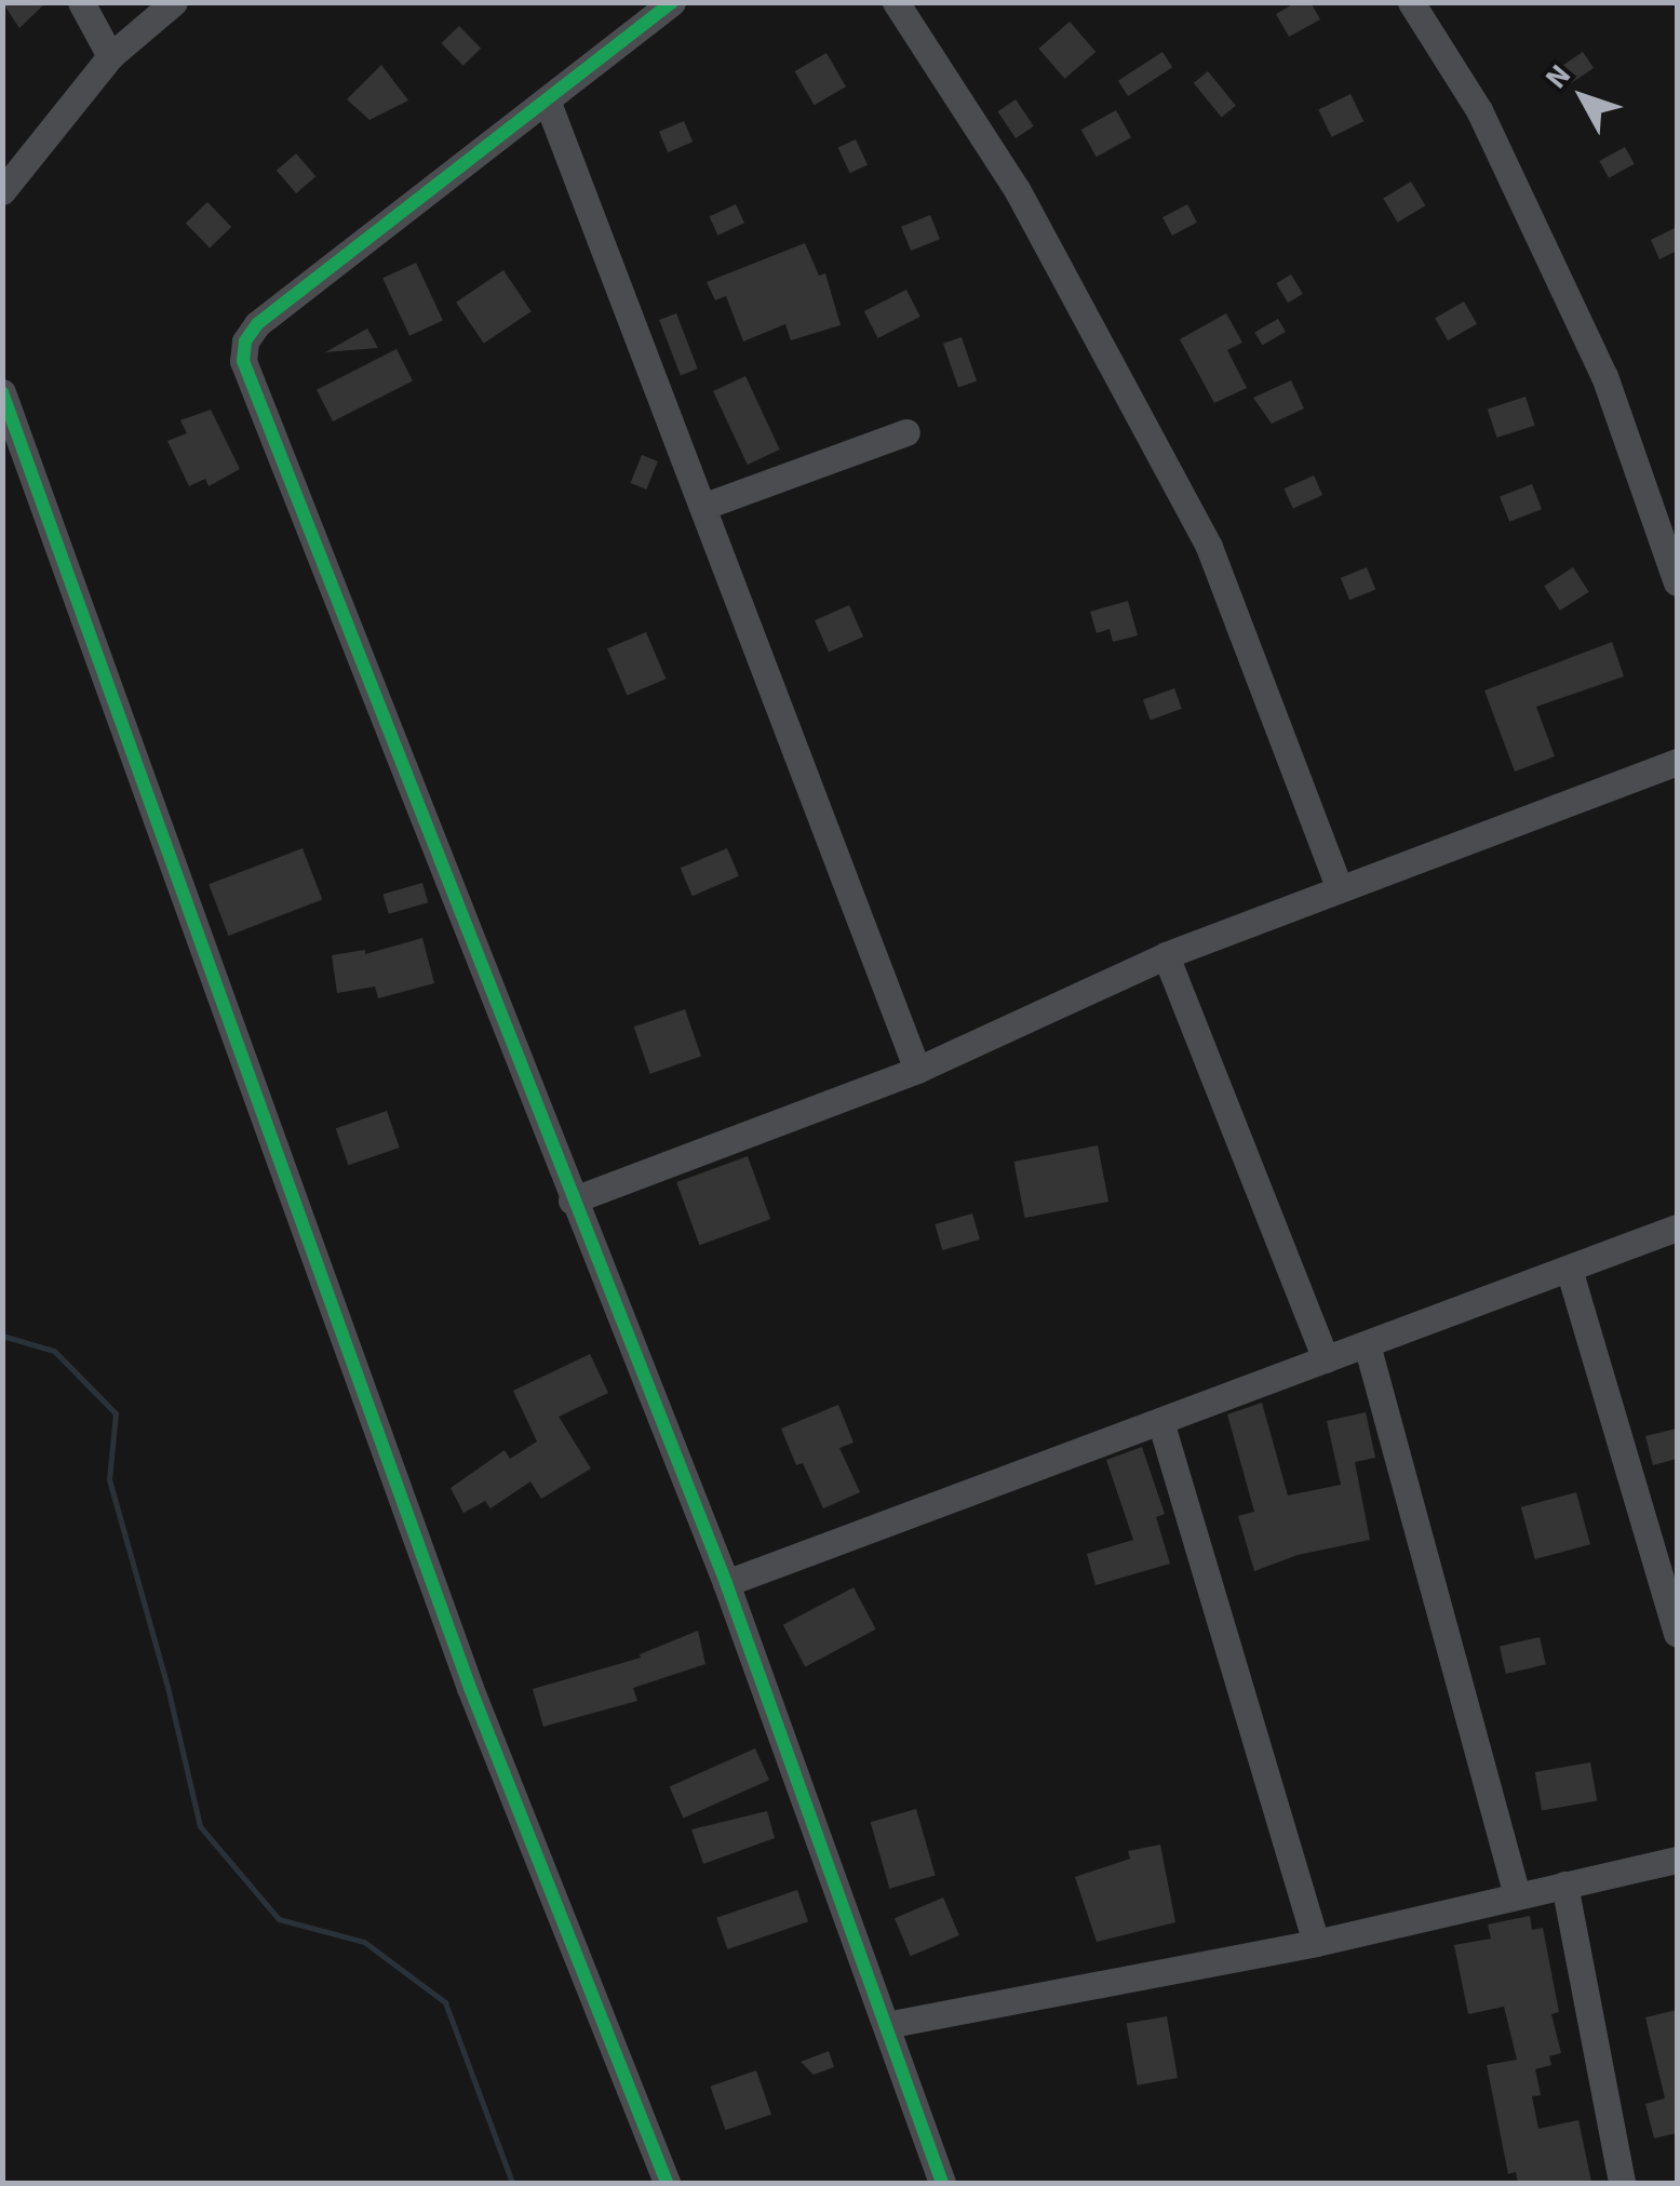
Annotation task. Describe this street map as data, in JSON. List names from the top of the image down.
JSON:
{
  "north": "top left"
}
